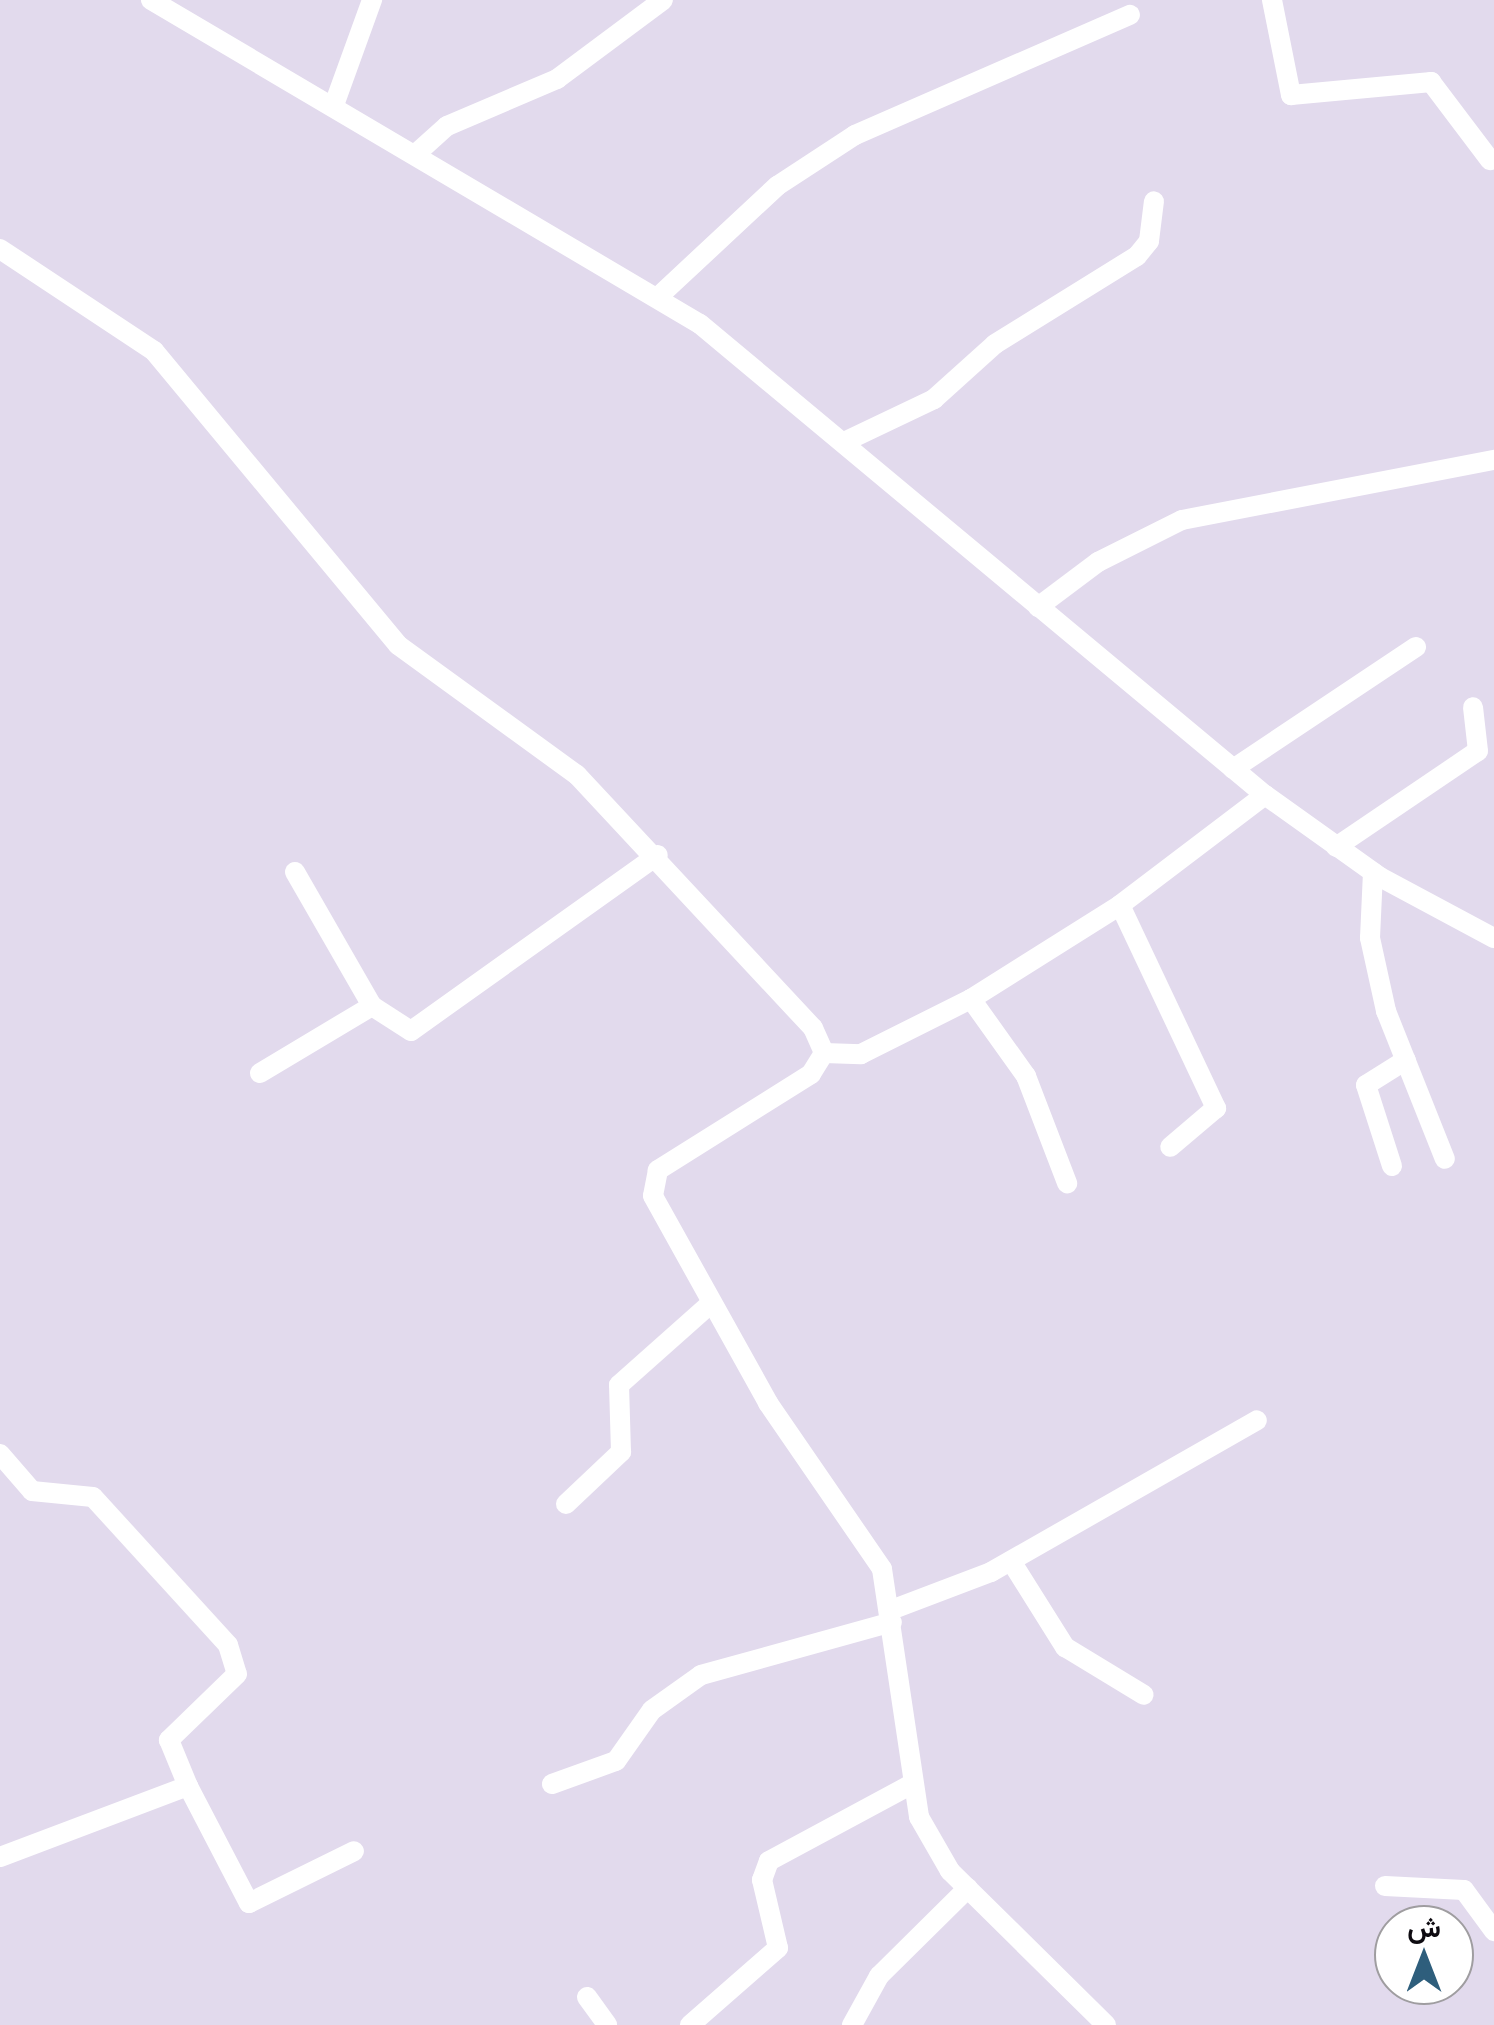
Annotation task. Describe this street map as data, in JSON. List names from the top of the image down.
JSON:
{
  "north": "top"
}
